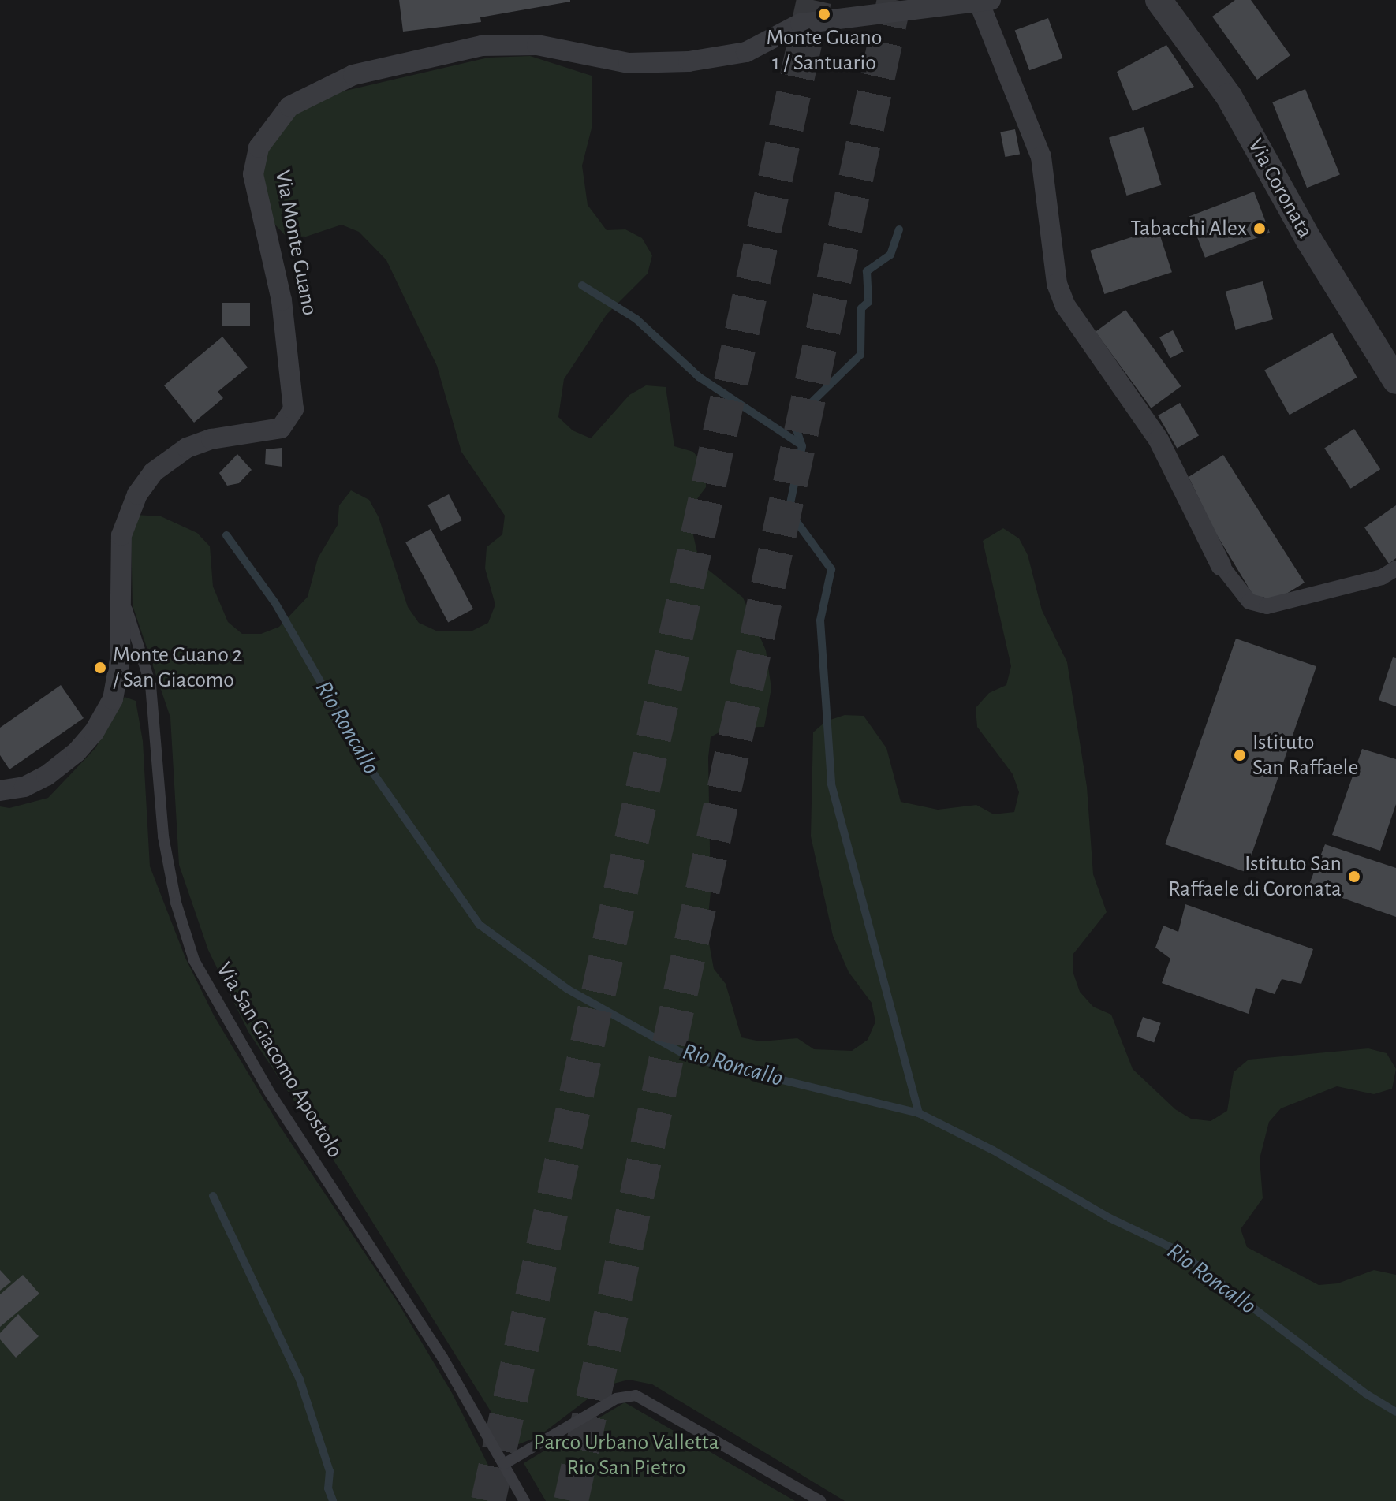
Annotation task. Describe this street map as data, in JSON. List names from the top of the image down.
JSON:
{
  "streets": {
    "street": ["Via Coronata", "Via Monte Guano"],
    "lane": ["Via San Giacomo Apostolo"]
  },
  "crossings": [
    ["Via Monte Guano", "Via San Giacomo Apostolo"]
  ],
  "water": ["Rio Roncallo"],
  "parks": ["Parco Urbano Valletta Rio San Pietro"],
  "places": [
    "Monte Guano 1 / Santuario",
    "Tabacchi Alex",
    "Monte Guano 2 / San Giacomo",
    "Istituto San Raffaele",
    "Istituto San Raffaele di Coronata"
  ]
}
